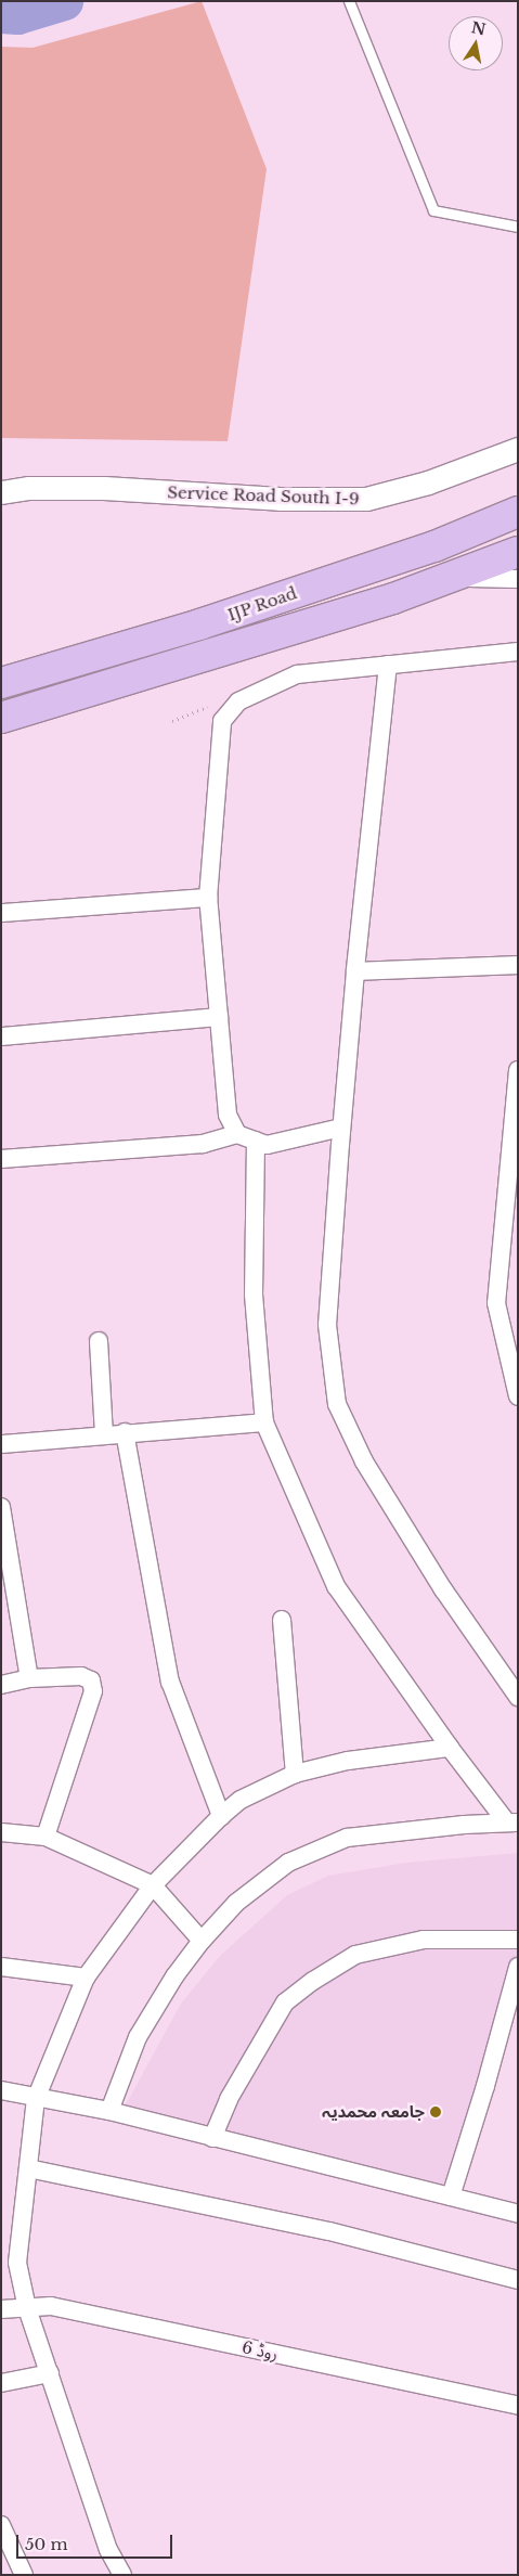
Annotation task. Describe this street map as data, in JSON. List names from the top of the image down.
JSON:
{
  "streets": {
    "highway": ["IJP Road"],
    "street": ["Service Road South I-9", "روڈ 6"]
  },
  "places": ["جامعہ محمدیہ"],
  "scale_bar": "50 m",
  "north": "top"
}
